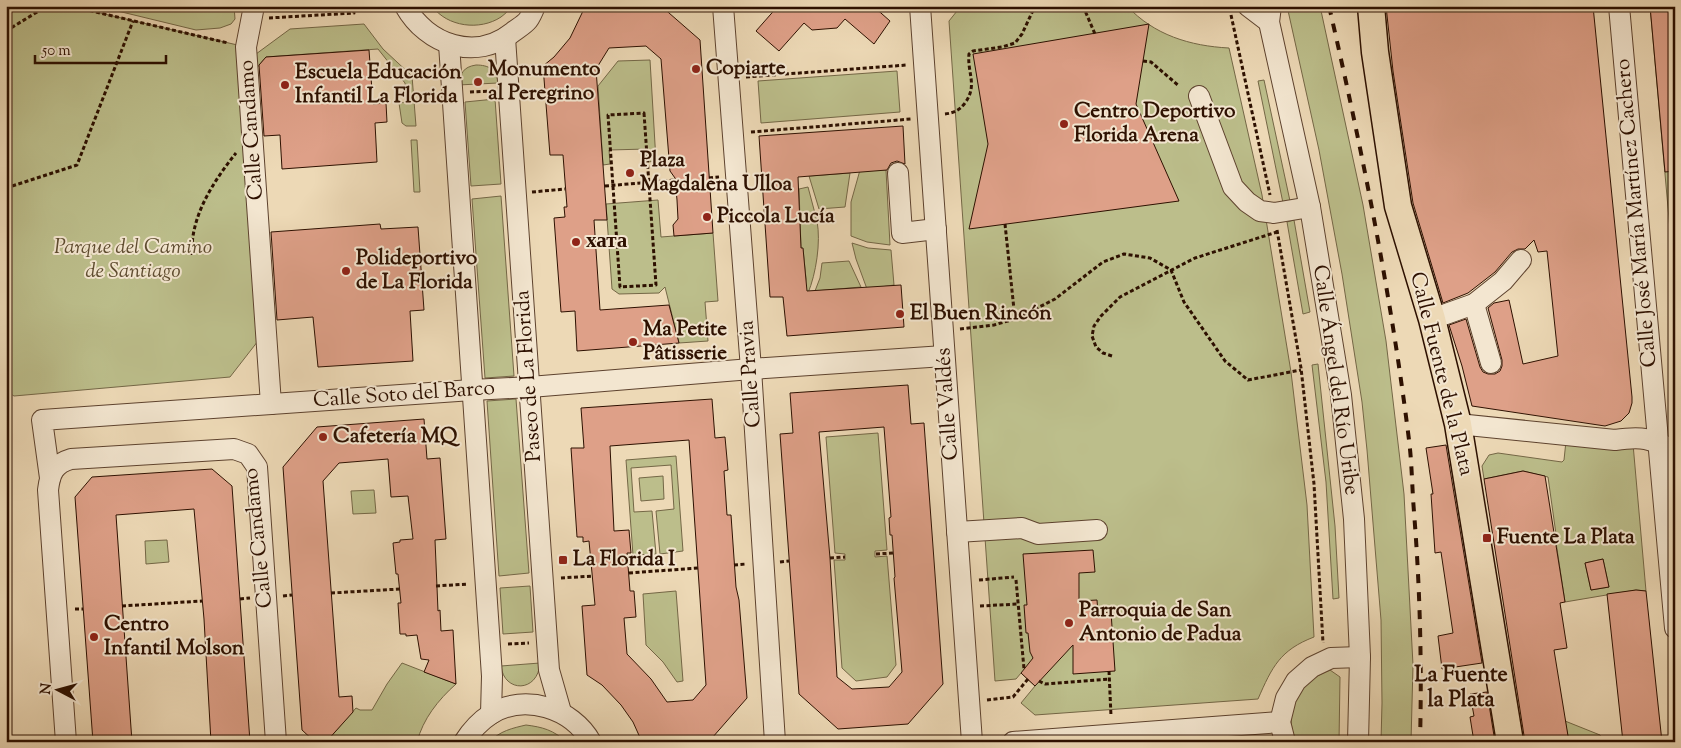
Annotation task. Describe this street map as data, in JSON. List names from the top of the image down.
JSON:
{
  "streets": {
    "main road": ["Calle Fuente de la Plata"],
    "street": [
      "Calle Candamo",
      "Calle José María Martínez Cachero",
      "Calle Pravia",
      "Paseo de La Florida",
      "Calle Ángel del Río Uribe",
      "Calle Soto del Barco",
      "Calle Valdés"
    ]
  },
  "crossings": [
    ["Calle Candamo", "Calle Soto del Barco"],
    ["Calle Pravia", "Calle Soto del Barco"],
    ["Paseo de La Florida", "Calle Soto del Barco"],
    ["Calle Soto del Barco", "Calle Valdés"]
  ],
  "districts": ["La Fuente la Plata"],
  "parks": ["Parque del Camino de Santiago"],
  "places": {
    "other": [
      "Copiarte",
      "Monumento al Peregrino",
      "Escuela Educación Infantil La Florida",
      "Centro Deportivo Florida Arena",
      "Plaza Magdalena Ulloa",
      "Piccola Lucía",
      "хата",
      "Polideportivo de La Florida",
      "El Buen Rincón",
      "Ma Petite Pâtisserie",
      "Cafetería MQ",
      "Parroquia de San Antonio de Padua",
      "Centro Infantil Molson"
    ],
    "transit": ["Fuente La Plata", "La Florida I"]
  },
  "scale_bar": "50 m",
  "north": "left"
}
